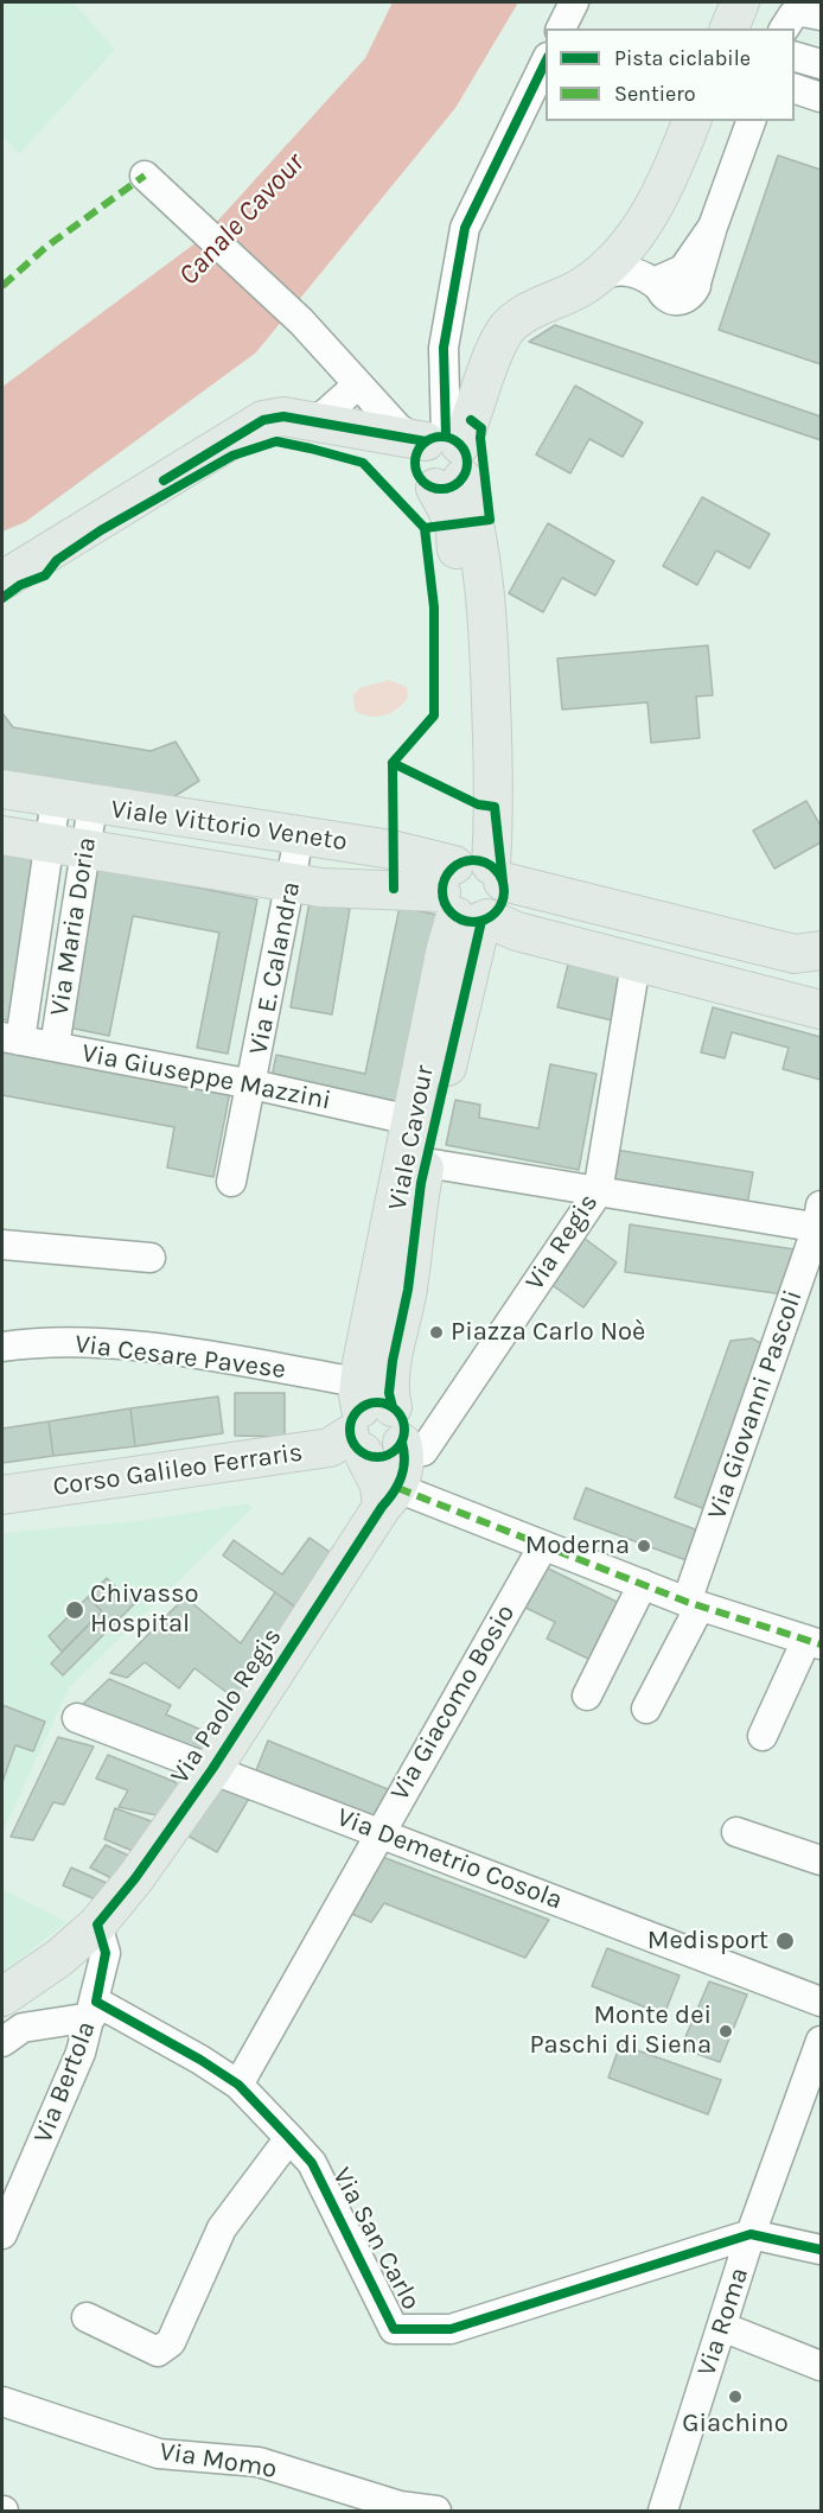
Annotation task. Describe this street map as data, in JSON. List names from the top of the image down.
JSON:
{
  "streets": {
    "main road": [
      "Viale Vittorio Veneto",
      "Viale Cavour",
      "Corso Galileo Ferraris",
      "Via Paolo Regis"
    ],
    "street": [
      "Via Maria Doria",
      "Via E. Calandra",
      "Via Giuseppe Mazzini",
      "Via Regis",
      "Via Cesare Pavese",
      "Via Giovanni Pascoli",
      "Via Giacomo Bosio",
      "Via Demetrio Cosola",
      "Via Bertola",
      "Via San Carlo",
      "Via Roma",
      "Via Momo"
    ]
  },
  "crossings": [
    ["Viale Vittorio Veneto", "Via Maria Doria"],
    ["Viale Vittorio Veneto", "Via E. Calandra"],
    ["Viale Vittorio Veneto", "Viale Cavour"],
    ["Viale Vittorio Veneto", "Via Regis"],
    ["Via Maria Doria", "Via Giuseppe Mazzini"],
    ["Via E. Calandra", "Via Giuseppe Mazzini"],
    ["Via Giuseppe Mazzini", "Viale Cavour"],
    ["Viale Cavour", "Via Cesare Pavese"],
    ["Viale Cavour", "Corso Galileo Ferraris"],
    ["Via Cesare Pavese", "Corso Galileo Ferraris"],
    ["Via Giacomo Bosio", "Via Demetrio Cosola"],
    ["Via Giacomo Bosio", "Via San Carlo"],
    ["Via Paolo Regis", "Via Demetrio Cosola"],
    ["Via Paolo Regis", "Via Bertola"],
    ["Via Bertola", "Via San Carlo"],
    ["Via San Carlo", "Via Roma"]
  ],
  "water": ["Canale Cavour"],
  "places": [
    "Piazza Carlo Noè",
    "Moderna",
    "Chivasso Hospital",
    "Medisport",
    "Monte dei Paschi di Siena",
    "Giachino"
  ],
  "legend": ["Pista ciclabile", "Sentiero"]
}
